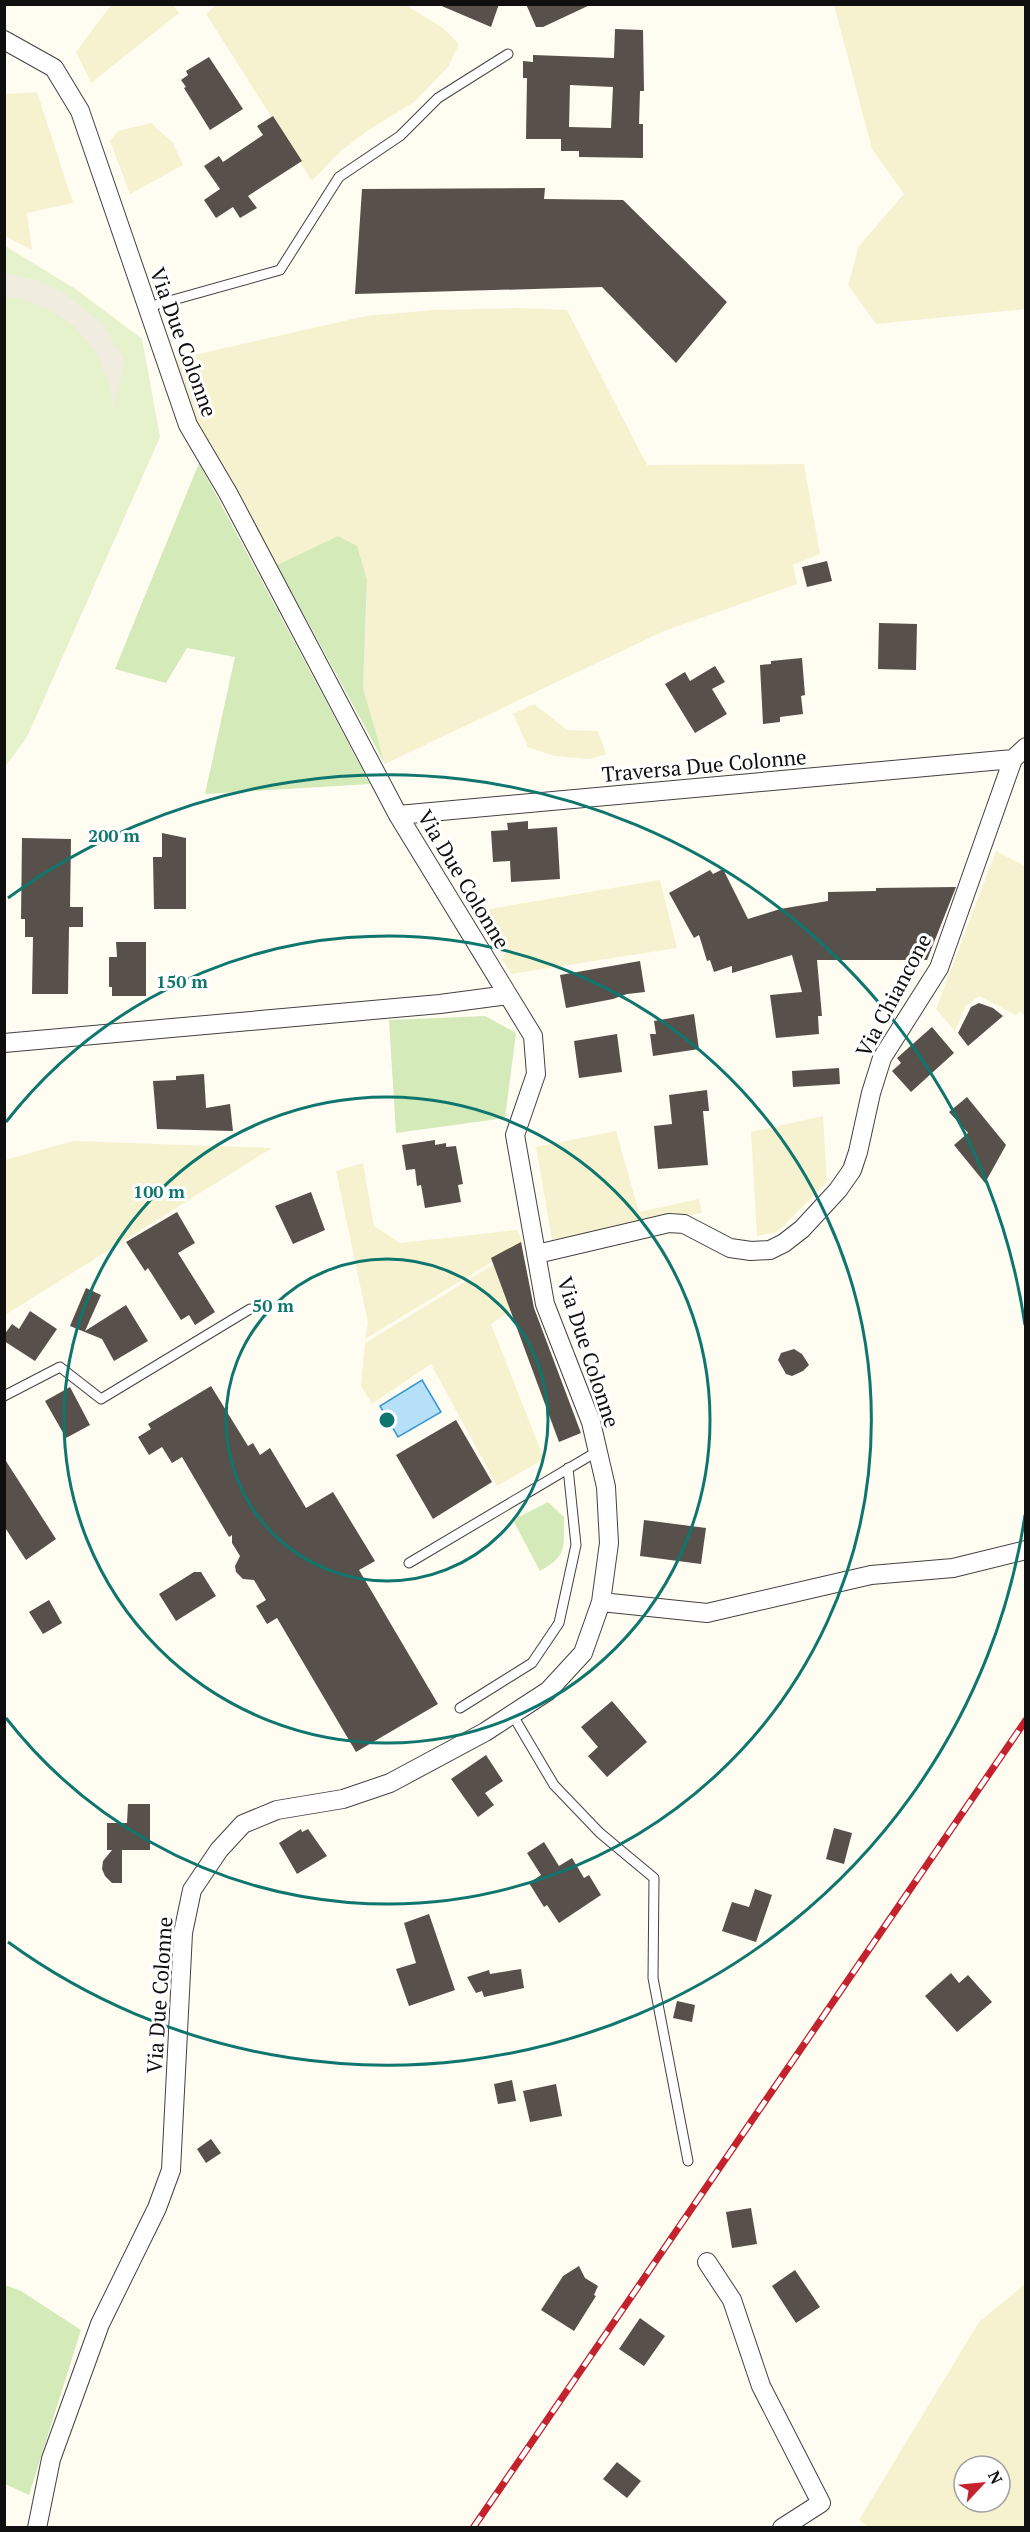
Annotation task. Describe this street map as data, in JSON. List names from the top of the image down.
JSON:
{
  "streets": {
    "street": ["Via Due Colonne", "Traversa Due Colonne", "Via Chiancone"]
  },
  "crossings": [
    ["Via Due Colonne", "Traversa Due Colonne"],
    ["Via Due Colonne", "Via Chiancone"],
    ["Traversa Due Colonne", "Via Chiancone"]
  ],
  "north": "top right",
  "rings": [
    "200 m",
    "150 m",
    "100 m",
    "50 m"
  ]
}
